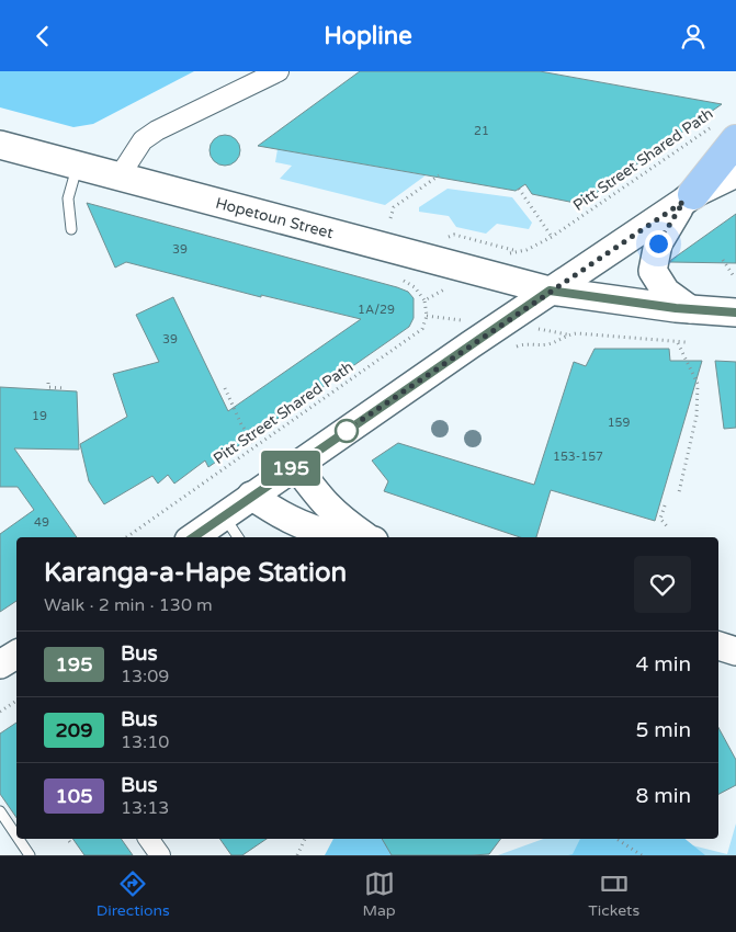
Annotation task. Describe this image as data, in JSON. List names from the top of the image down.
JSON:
{
  "streets": {
    "main road": ["Hopetoun Street"],
    "path": ["Pitt Street Shared Path"]
  },
  "lines": ["bus line 195"],
  "house_numbers": [
    "21",
    "39",
    "1A/29",
    "39",
    "19",
    "159",
    "153-157",
    "49"
  ],
  "page": {
    "header": "Hopline",
    "on_map": "195",
    "heading": ["Karanga-a-Hape Station", "Walk · 2 min · 130 m"],
    "list": [
      {
        "mark": "195",
        "name": "Bus",
        "note": "13:09",
        "value": "4 min"
      },
      {
        "mark": "209",
        "name": "Bus",
        "note": "13:10",
        "value": "5 min"
      },
      {
        "mark": "105",
        "name": "Bus",
        "note": "13:13",
        "value": "8 min"
      }
    ],
    "tabs": ["Directions", "Map", "Tickets"]
  }
}
